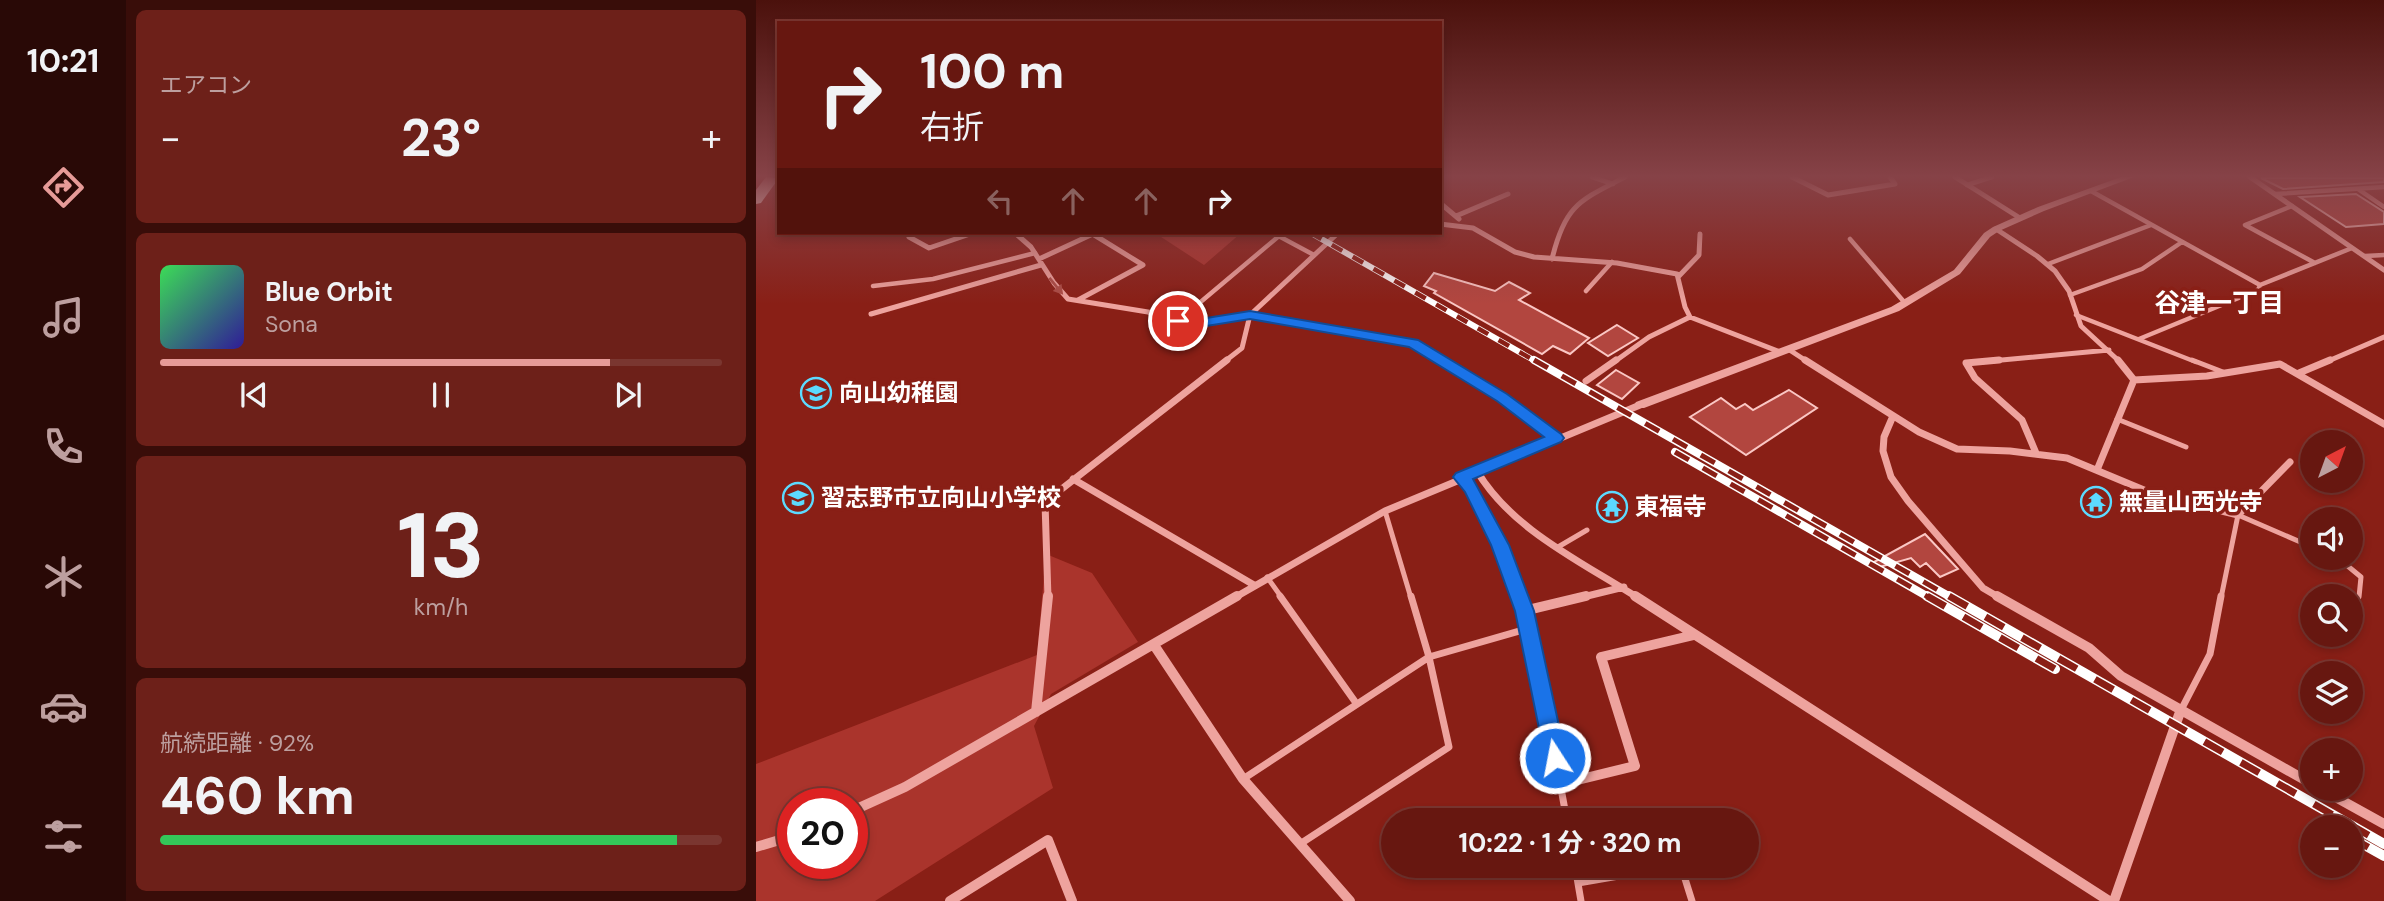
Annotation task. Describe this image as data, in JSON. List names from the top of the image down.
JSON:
{
  "districts": ["谷津一丁目"],
  "places": {
    "school or university": ["向山幼稚園", "習志野市立向山小学校"],
    "temple": ["無量山西光寺", "東福寺"]
  },
  "north": "top right",
  "page": {
    "tabs": "10:21",
    "tile": [
      "エアコン",
      ["13", "km/h"],
      ["航続距離 · 92%", "460 km"]
    ],
    "turn": ["100 m", "右折"],
    "heat": ["−", "23°", "+"],
    "song": ["Blue Orbit", "Sona"],
    "map_buttons": ["+", "−"],
    "limit": "20",
    "trip": "10:22 · 1 分 · 320 m"
  }
}
